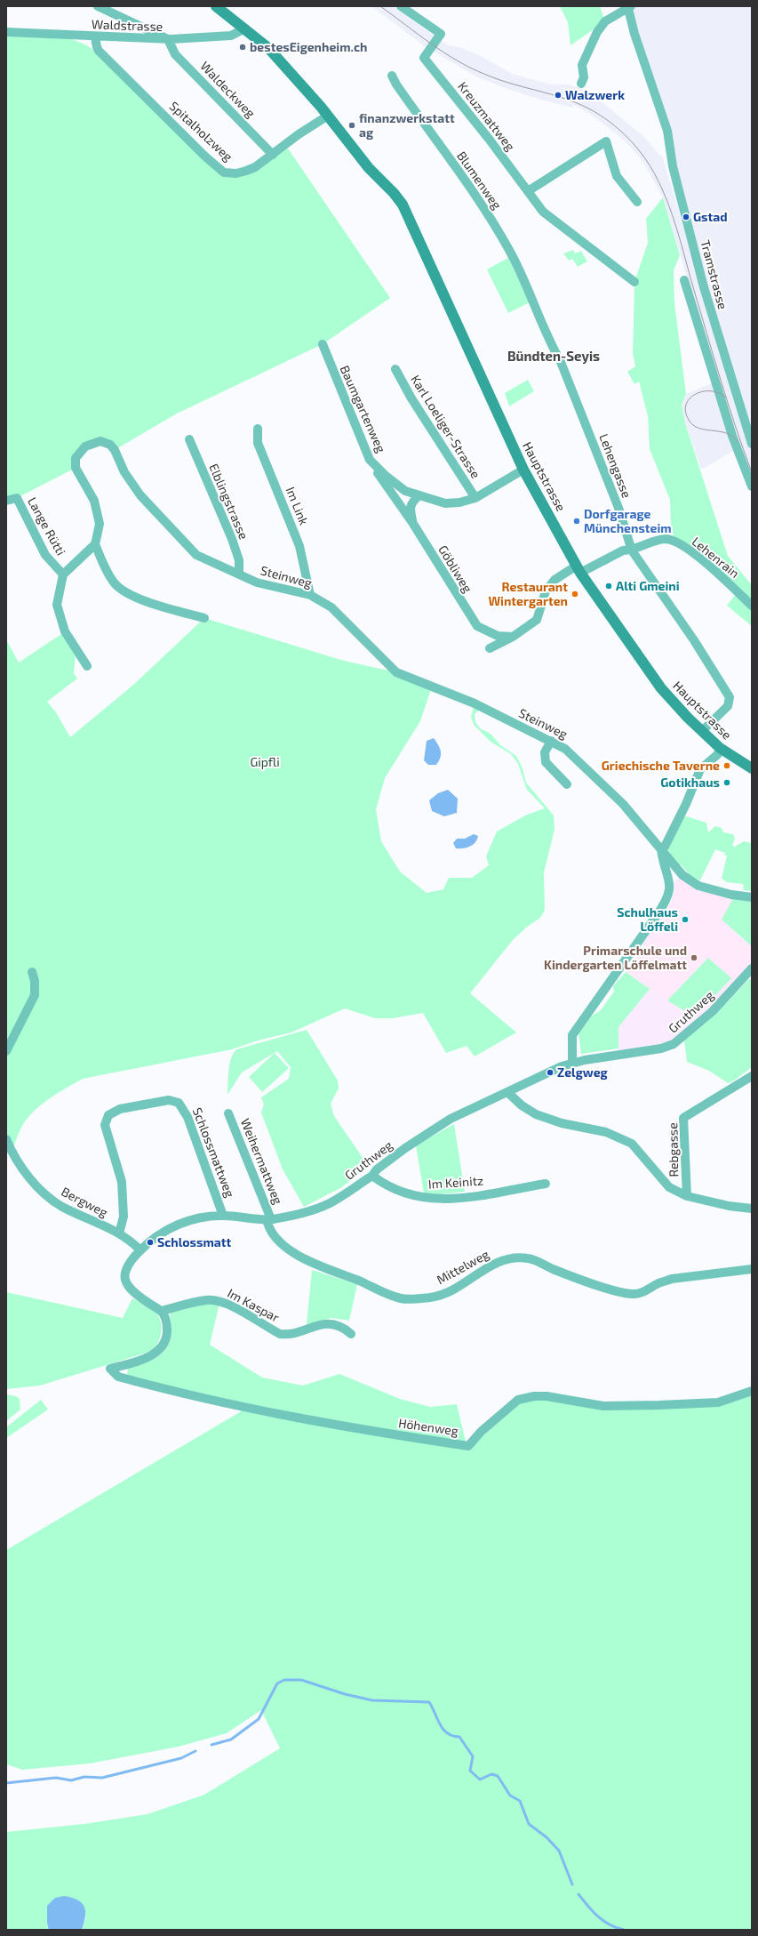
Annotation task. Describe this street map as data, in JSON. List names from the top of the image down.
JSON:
{
  "streets": {
    "main road": ["Hauptstrasse"],
    "street": [
      "Waldstrasse",
      "Waldeckweg",
      "Kreuzmattweg",
      "Spitalholzweg",
      "Blumenweg",
      "Tramstrasse",
      "Baumgartenweg",
      "Karl Loeliger-Strasse",
      "Lehengasse",
      "Elblingstrasse",
      "Im Link",
      "Lange Rütti",
      "Lehenrain",
      "Göbliweg",
      "Steinweg",
      "Gruthweg",
      "Rebgasse",
      "Schlossmattweg",
      "Weihermattweg",
      "Im Keinitz",
      "Bergweg",
      "Mittelweg",
      "Im Kaspar",
      "Höhenweg"
    ]
  },
  "crossings": [
    ["Waldstrasse", "Waldeckweg"],
    ["Waldstrasse", "Spitalholzweg"],
    ["Waldstrasse", "Hauptstrasse"],
    ["Waldeckweg", "Spitalholzweg"],
    ["Spitalholzweg", "Hauptstrasse"],
    ["Blumenweg", "Lehengasse"],
    ["Baumgartenweg", "Karl Loeliger-Strasse"],
    ["Baumgartenweg", "Hauptstrasse"],
    ["Baumgartenweg", "Göbliweg"],
    ["Lehengasse", "Hauptstrasse"],
    ["Lehengasse", "Lehenrain"],
    ["Hauptstrasse", "Lehenrain"],
    ["Elblingstrasse", "Steinweg"],
    ["Im Link", "Steinweg"],
    ["Lehenrain", "Göbliweg"],
    ["Gruthweg", "Schlossmattweg"],
    ["Gruthweg", "Weihermattweg"],
    ["Gruthweg", "Im Keinitz"],
    ["Gruthweg", "Bergweg"],
    ["Gruthweg", "Mittelweg"],
    ["Gruthweg", "Im Kaspar"],
    ["Gruthweg", "Höhenweg"],
    ["Schlossmattweg", "Bergweg"],
    ["Weihermattweg", "Mittelweg"],
    ["Im Kaspar", "Höhenweg"]
  ],
  "districts": ["Bündten-Seyis"],
  "parks": ["Gipfli"],
  "places": [
    "bestesEigenheim.ch",
    "Walzwerk",
    "finanzwerkstatt ag",
    "Gstad",
    "Dorfgarage Münchensteim",
    "Alti Gmeini",
    "Restaurant Wintergarten",
    "Griechische Taverne",
    "Gotikhaus",
    "Schulhaus Löffeli",
    "Primarschule und Kindergarten Löffelmatt",
    "Zelgweg",
    "Schlossmatt"
  ]
}
